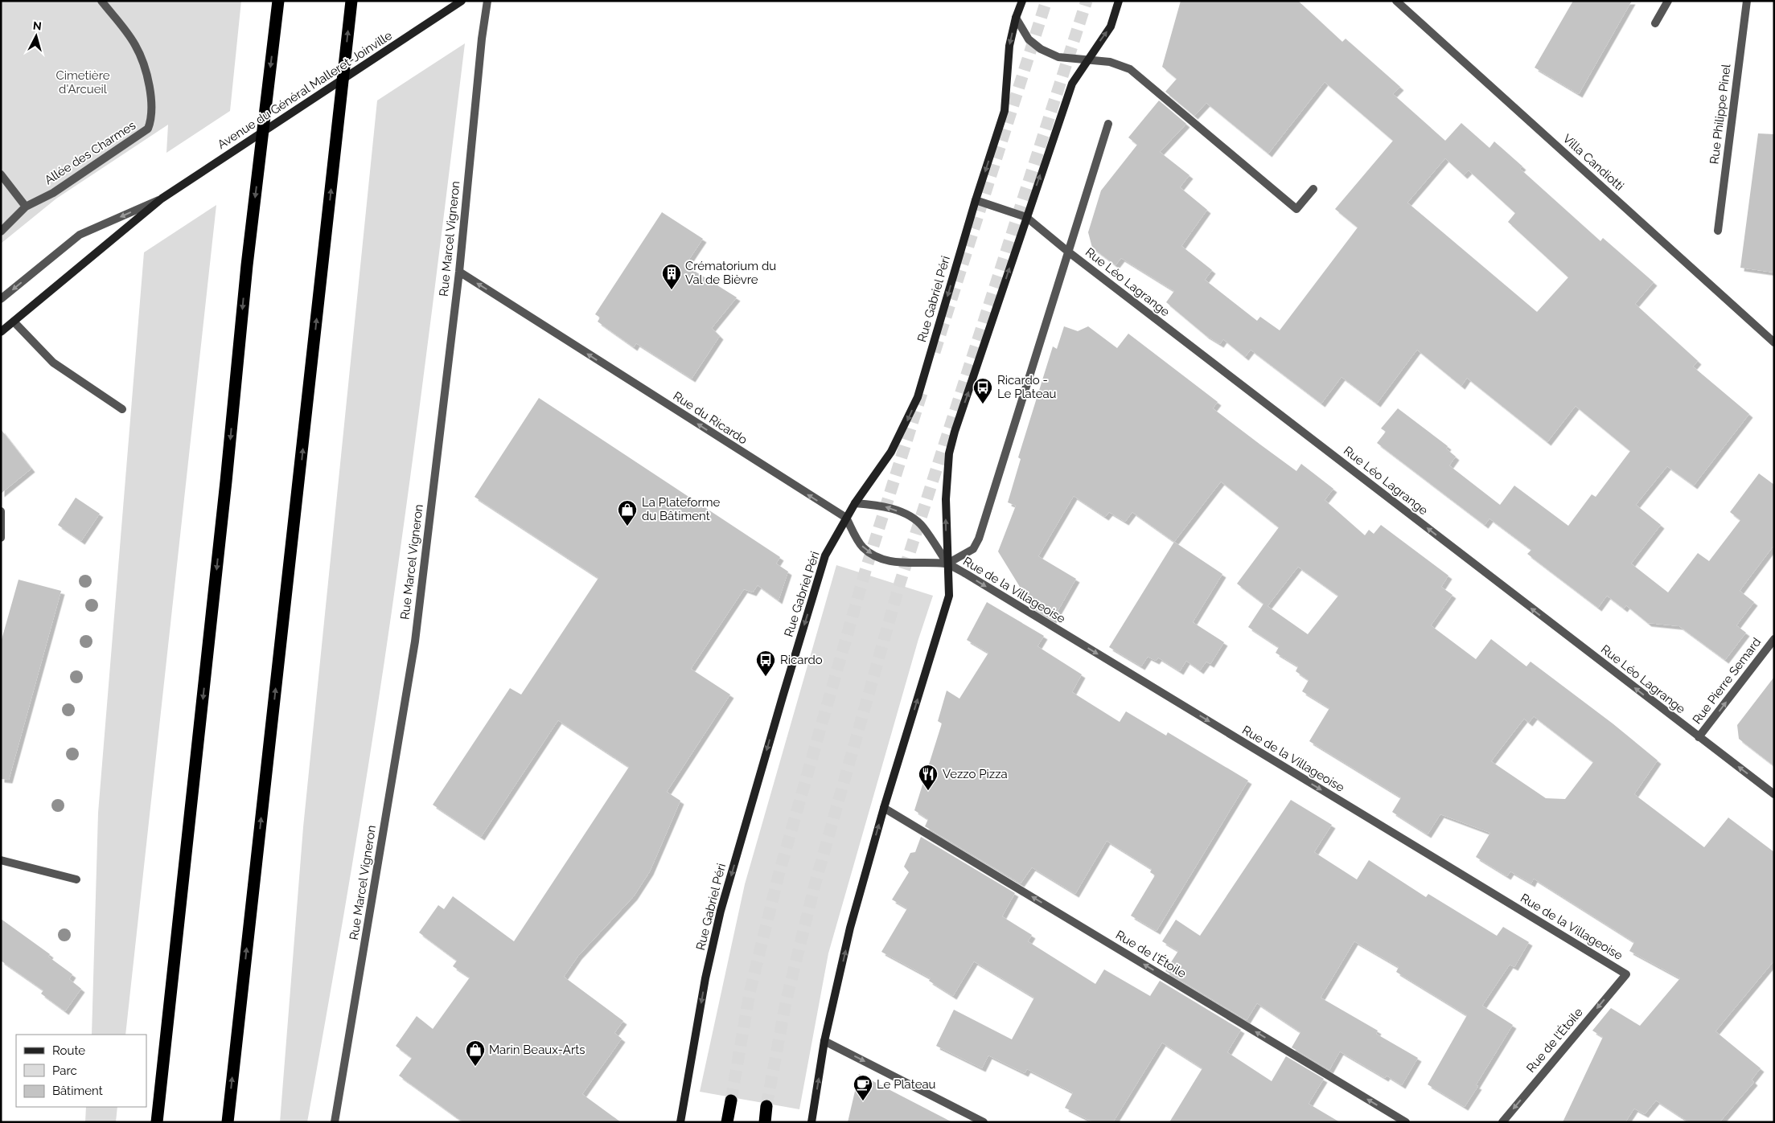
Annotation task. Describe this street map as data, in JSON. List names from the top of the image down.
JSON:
{
  "streets": {
    "main road": ["Avenue du Général Malleret-Joinville", "Rue Gabriel Péri"],
    "street": [
      "Rue Philippe Pinel",
      "Allée des Charmes",
      "Villa Candiotti",
      "Rue Marcel Vigneron",
      "Rue Léo Lagrange",
      "Rue du Ricardo",
      "Rue de la Villageoise",
      "Rue Pierre Semard",
      "Rue de l'Étoile"
    ]
  },
  "crossings": [
    ["Rue Marcel Vigneron", "Rue du Ricardo"],
    ["Rue Léo Lagrange", "Rue Gabriel Péri"],
    ["Rue Léo Lagrange", "Rue Pierre Semard"],
    ["Rue Gabriel Péri", "Rue du Ricardo"],
    ["Rue du Ricardo", "Rue de la Villageoise"],
    ["Rue de la Villageoise", "Rue de l'Étoile"]
  ],
  "one_way": [
    "Rue Léo Lagrange",
    "Rue de la Villageoise",
    "Rue Pierre Semard",
    "Rue de l'Étoile"
  ],
  "parks": ["Cimetière d'Arcueil"],
  "places": {
    "building": ["Crématorium du Val de Bièvre"],
    "bus stop": ["Ricardo - Le Plateau", "Ricardo"],
    "shop": ["La Plateforme du Bâtiment", "Marin Beaux-Arts"],
    "restaurant": ["Vezzo Pizza"],
    "cafe": ["Le Plateau"]
  },
  "legend": ["Route", "Parc", "Bâtiment"],
  "north": "top"
}
